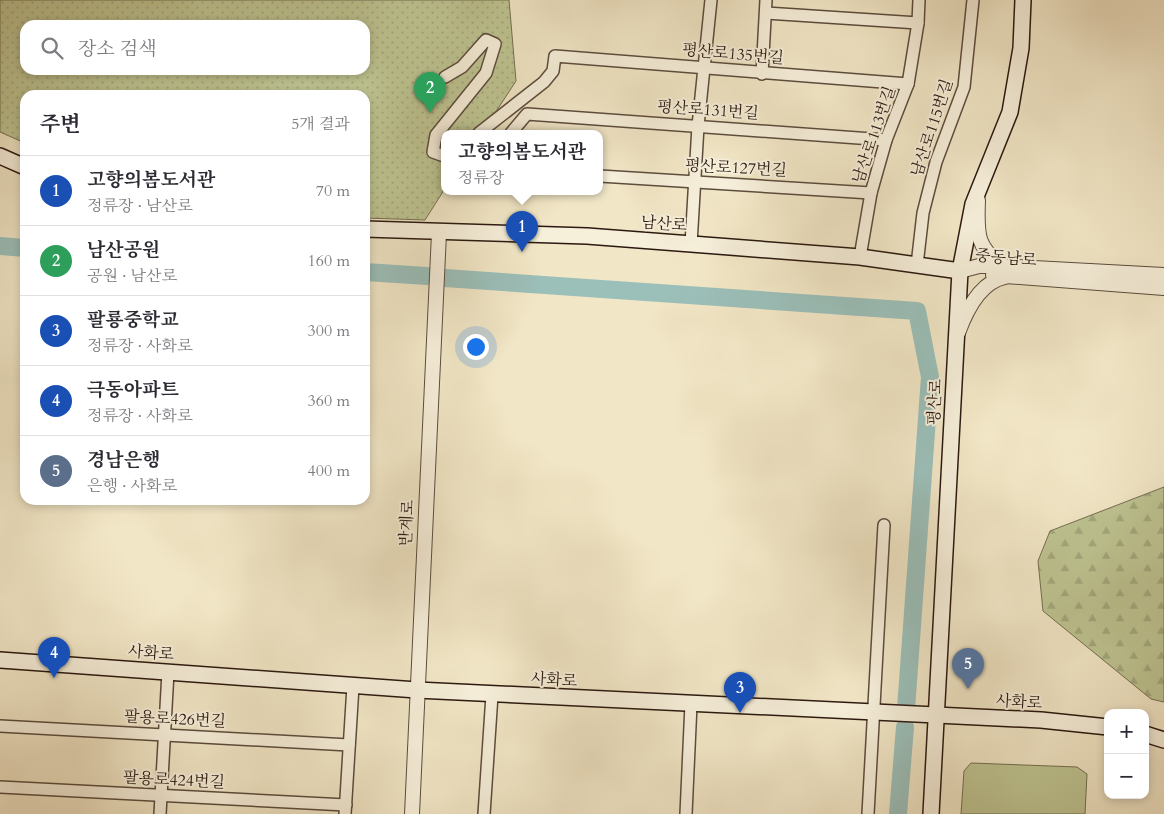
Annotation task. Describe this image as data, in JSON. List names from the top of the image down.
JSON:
{
  "streets": {
    "main road": ["남산로", "평산로", "사화로"],
    "street": [
      "평산로135번길",
      "평산로131번길",
      "남산로115번길",
      "남산로113번길",
      "평산로127번길",
      "중동남로",
      "반계로",
      "팔용로426번길",
      "팔용로424번길"
    ]
  },
  "crossings": [
    ["평산로135번길", "남산로113번길"],
    ["평산로131번길", "남산로113번길"],
    ["남산로115번길", "남산로"],
    ["남산로113번길", "평산로127번길"],
    ["남산로113번길", "남산로"],
    ["남산로", "중동남로"],
    ["남산로", "평산로"],
    ["남산로", "반계로"],
    ["중동남로", "평산로"],
    ["평산로", "사화로"],
    ["반계로", "사화로"]
  ],
  "page": {
    "search": "장소 검색",
    "pins": [
      "2",
      "1",
      "4",
      "5",
      "3"
    ],
    "heading": ["주변", "5개 결과"],
    "popup": ["고향의봄도서관", "정류장"],
    "list": [
      {
        "mark": "1",
        "name": "고향의봄도서관",
        "note": "정류장 · 남산로",
        "value": "70 m"
      },
      {
        "mark": "2",
        "name": "남산공원",
        "note": "공원 · 남산로",
        "value": "160 m"
      },
      {
        "mark": "3",
        "name": "팔룡중학교",
        "note": "정류장 · 사화로",
        "value": "300 m"
      },
      {
        "mark": "4",
        "name": "극동아파트",
        "note": "정류장 · 사화로",
        "value": "360 m"
      },
      {
        "mark": "5",
        "name": "경남은행",
        "note": "은행 · 사화로",
        "value": "400 m"
      }
    ],
    "map_buttons": ["+", "−"]
  }
}
